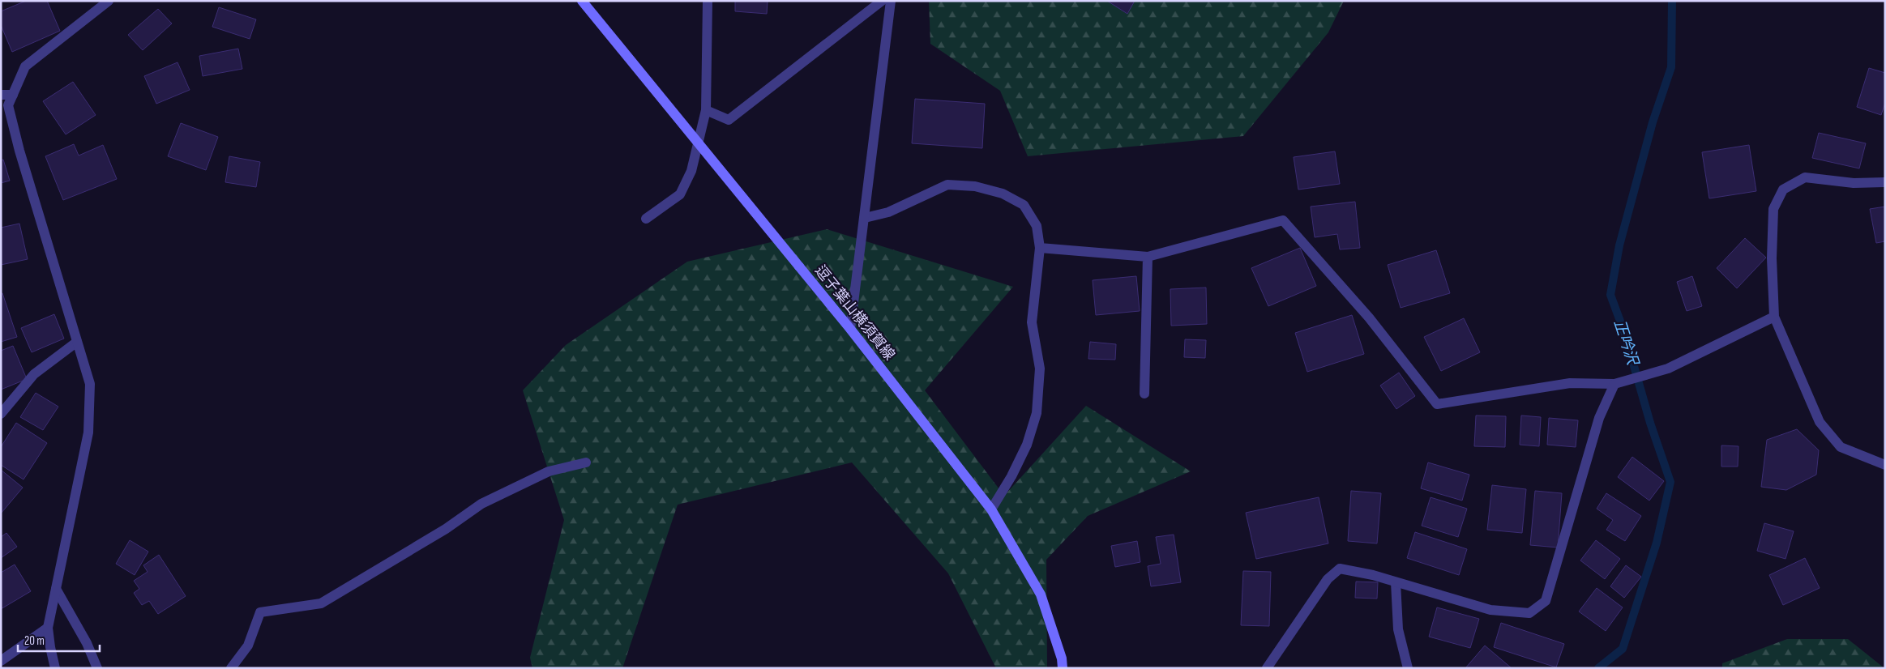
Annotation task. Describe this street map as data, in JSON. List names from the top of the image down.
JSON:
{
  "streets": {
    "main road": ["逗子葉山横須賀線"]
  },
  "water": ["正吟沢"],
  "scale_bar": "20 m"
}
